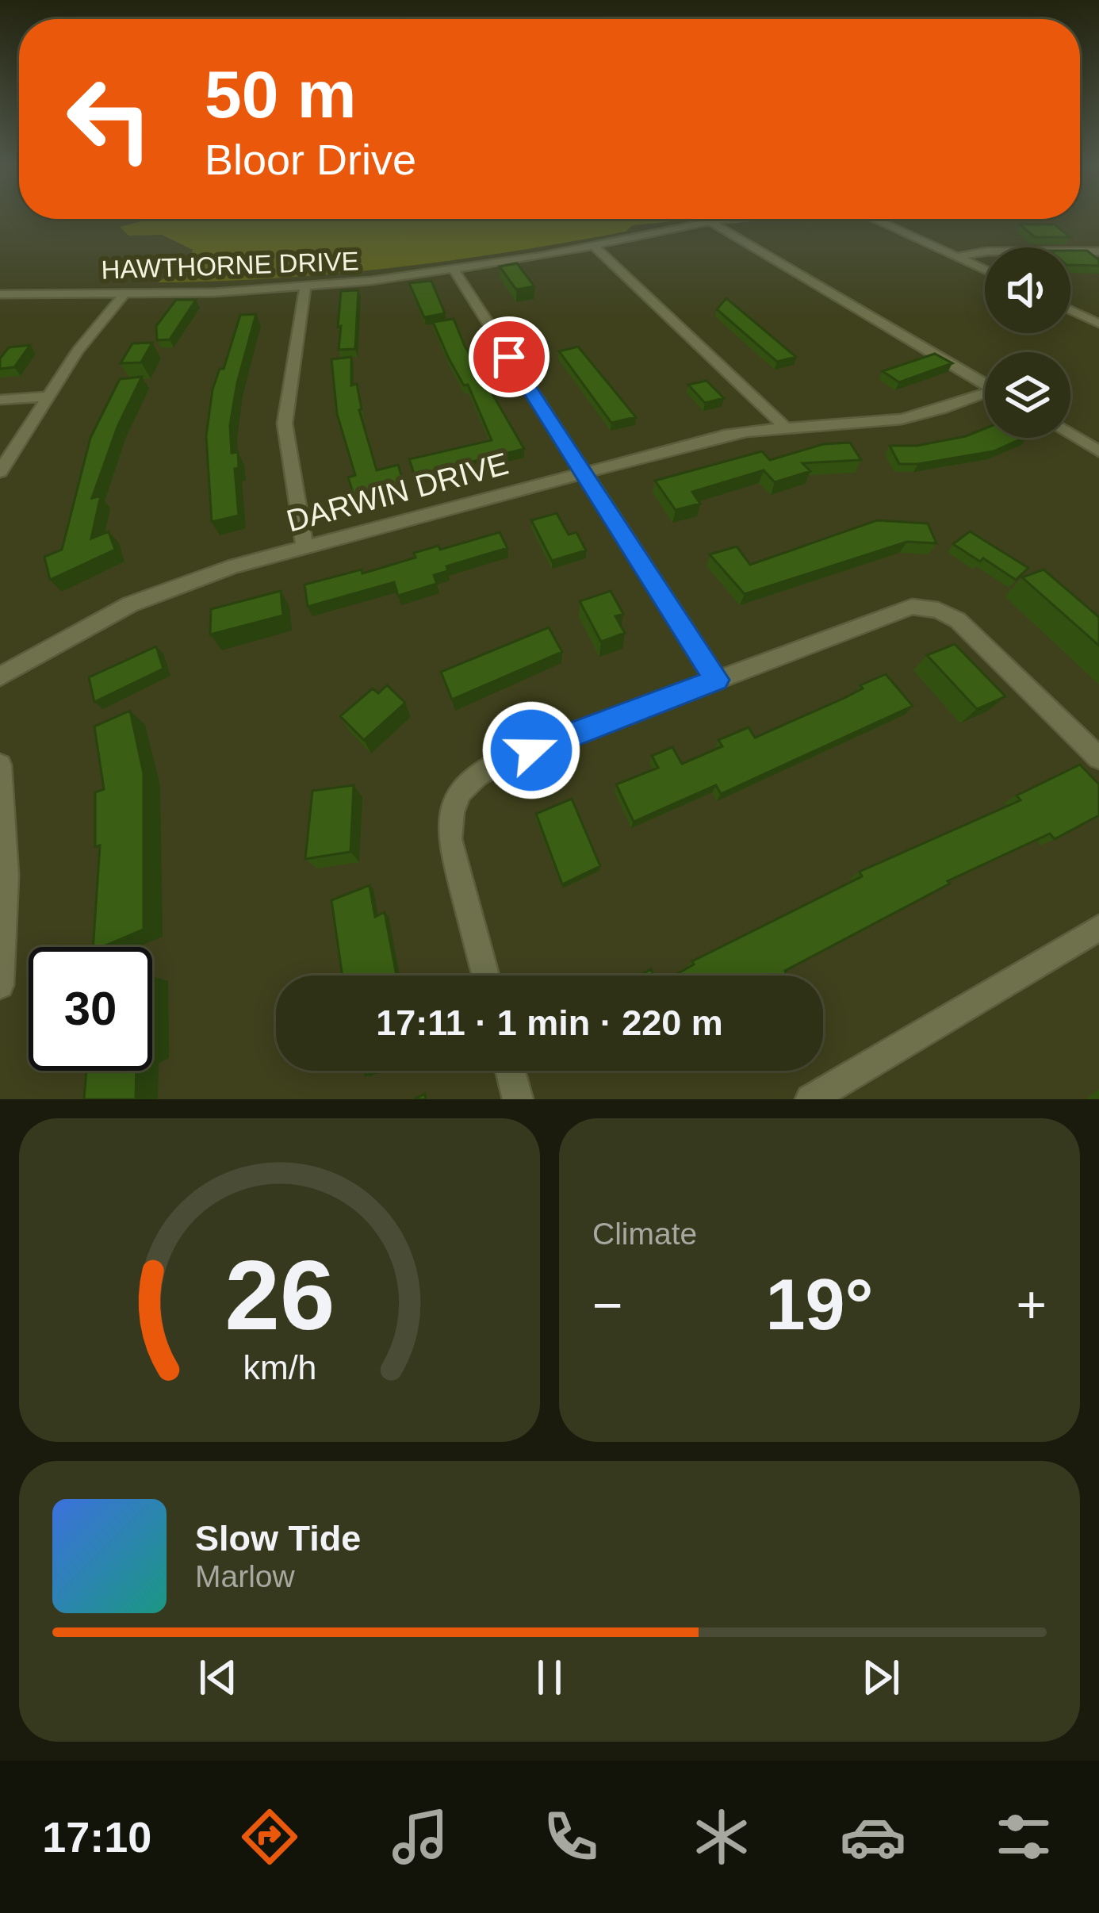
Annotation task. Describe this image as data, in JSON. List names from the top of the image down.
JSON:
{
  "streets": {
    "street": ["HAWTHORNE DRIVE", "DARWIN DRIVE"]
  },
  "page": {
    "turn": ["50 m", "Bloor Drive"],
    "limit": "30",
    "trip": "17:11 · 1 min · 220 m",
    "tile": "Climate",
    "heat": ["−", "19°", "+"],
    "song": ["Slow Tide", "Marlow"],
    "tabs": "17:10",
    "gauge": ["26", "km/h"]
  }
}
